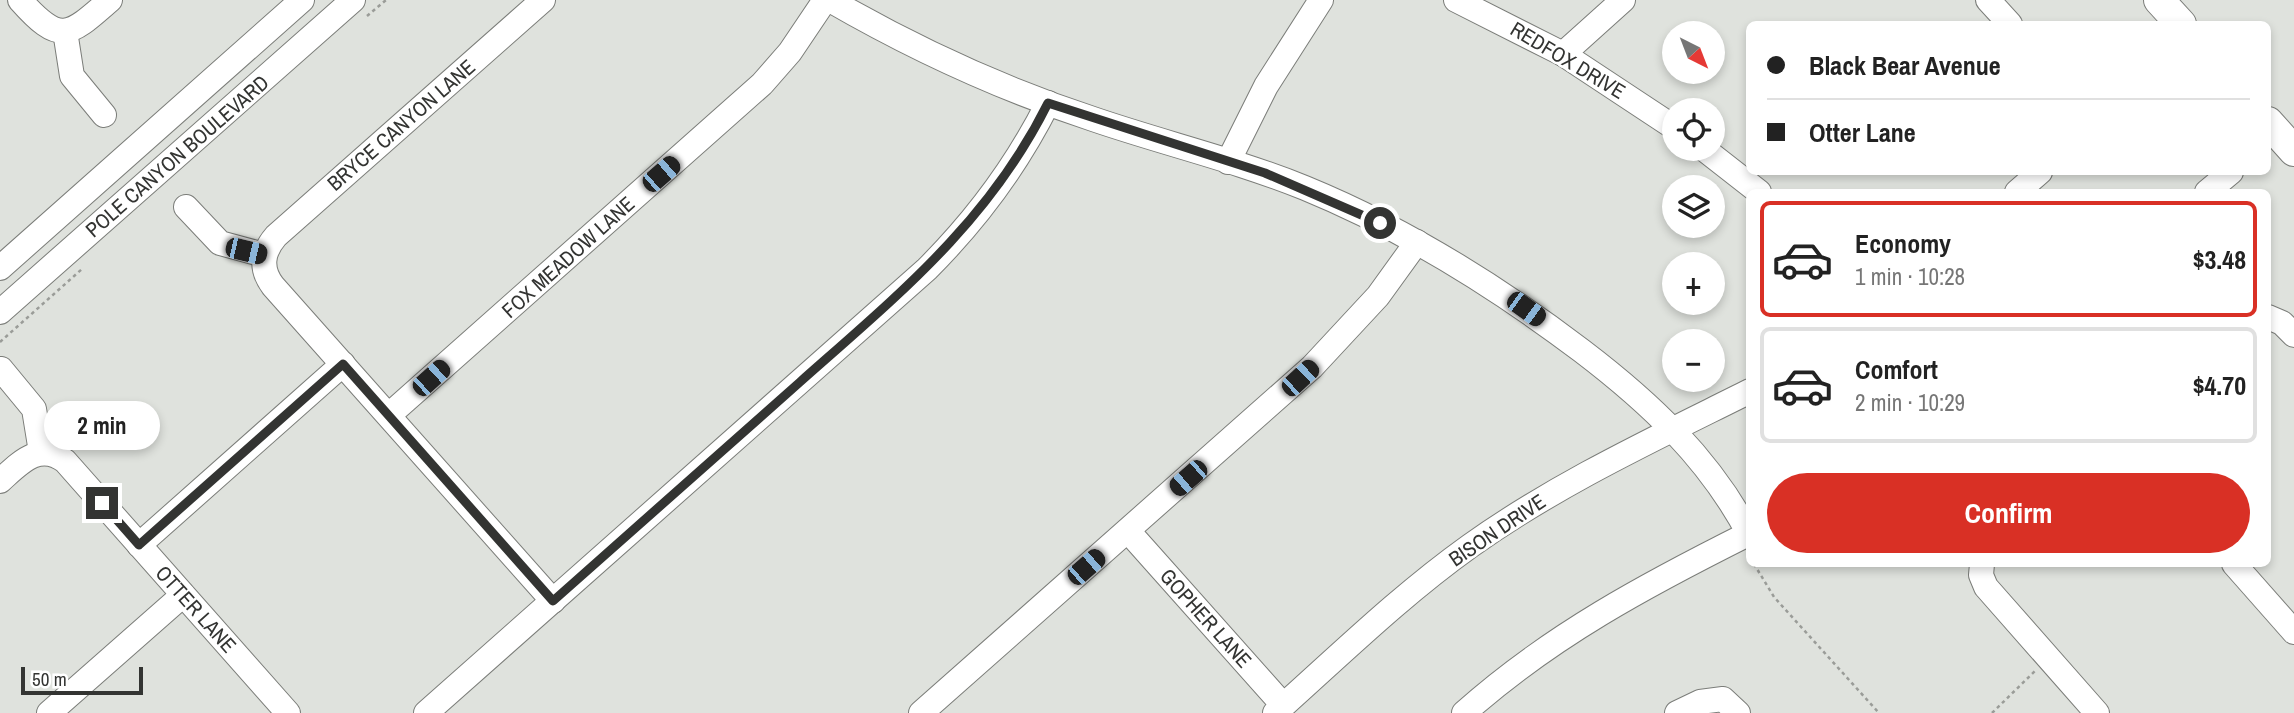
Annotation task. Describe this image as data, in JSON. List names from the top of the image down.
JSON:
{
  "streets": {
    "street": [
      "REDFOX DRIVE",
      "BRYCE CANYON LANE",
      "POLE CANYON BOULEVARD",
      "FOX MEADOW LANE",
      "BISON DRIVE",
      "OTTER LANE",
      "GOPHER LANE"
    ]
  },
  "crossings": [
    ["BISON DRIVE", "GOPHER LANE"]
  ],
  "scale_bar": "50 m",
  "north": "bottom right",
  "page": {
    "map_buttons": ["+", "−"],
    "banner": ["Black Bear Avenue", "Otter Lane"],
    "list": [
      {
        "name": "Economy",
        "note": "1 min · 10:28",
        "value": "$3.48"
      },
      {
        "name": "Comfort",
        "note": "2 min · 10:29",
        "value": "$4.70"
      }
    ],
    "bubble": "2 min",
    "buttons": "Confirm",
    "scale": "50 m"
  }
}
